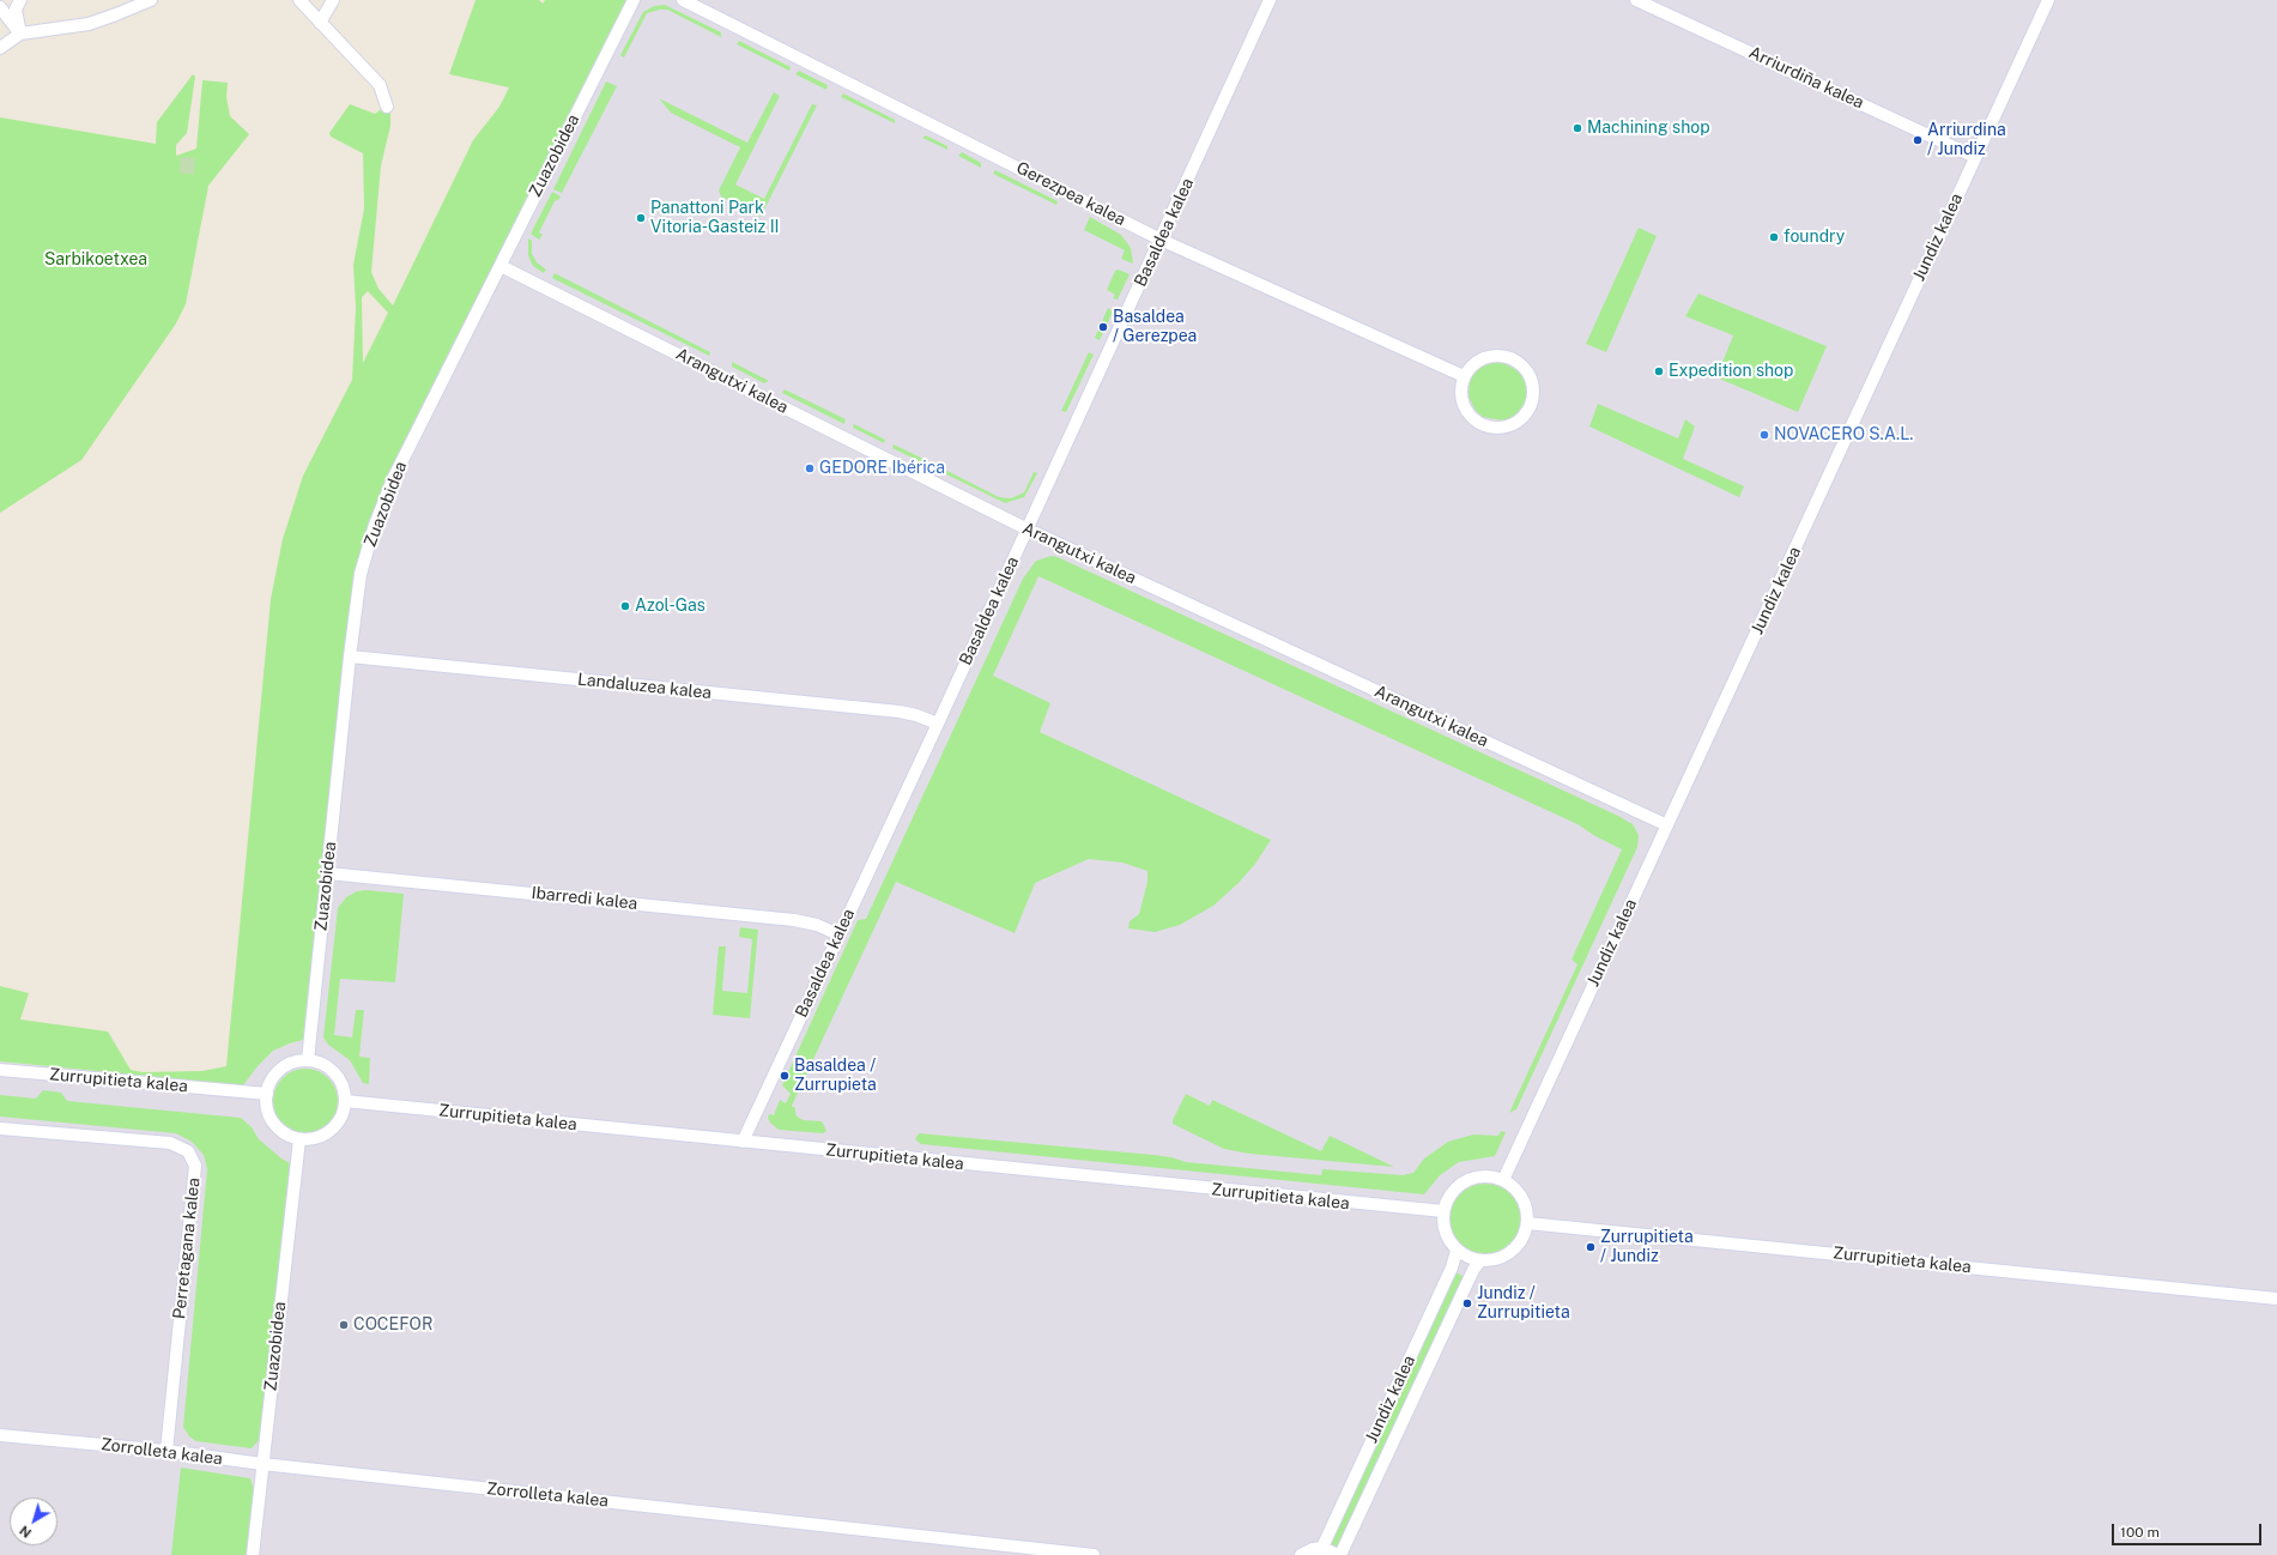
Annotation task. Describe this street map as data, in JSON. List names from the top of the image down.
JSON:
{
  "streets": {
    "street": [
      "Arriurdiña kalea",
      "Zuazobidea",
      "Gerezpea kalea",
      "Basaldea kalea",
      "Jundiz kalea",
      "Arangutxi kalea",
      "Landaluzea kalea",
      "Ibarredi kalea",
      "Zurrupitieta kalea",
      "Perretagana kalea",
      "Zorrolleta kalea"
    ]
  },
  "crossings": [
    ["Arriurdiña kalea", "Jundiz kalea"],
    ["Zuazobidea", "Arangutxi kalea"],
    ["Zuazobidea", "Landaluzea kalea"],
    ["Zuazobidea", "Ibarredi kalea"],
    ["Zuazobidea", "Zurrupitieta kalea"],
    ["Zuazobidea", "Zorrolleta kalea"],
    ["Gerezpea kalea", "Basaldea kalea"],
    ["Basaldea kalea", "Arangutxi kalea"],
    ["Basaldea kalea", "Landaluzea kalea"],
    ["Basaldea kalea", "Ibarredi kalea"],
    ["Basaldea kalea", "Zurrupitieta kalea"],
    ["Jundiz kalea", "Arangutxi kalea"],
    ["Jundiz kalea", "Zurrupitieta kalea"],
    ["Perretagana kalea", "Zorrolleta kalea"]
  ],
  "parks": ["Sarbikoetxea"],
  "places": [
    "Machining shop",
    "Arriurdina / Jundiz",
    "Panattoni Park Vitoria-Gasteiz II",
    "foundry",
    "Basaldea / Gerezpea",
    "Expedition shop",
    "NOVACERO S.A.L.",
    "GEDORE Ibérica",
    "Azol-Gas",
    "Basaldea / Zurrupieta",
    "Zurrupitieta / Jundiz",
    "Jundiz / Zurrupitieta",
    "COCEFOR"
  ],
  "scale_bar": "100 m",
  "north": "bottom left"
}
